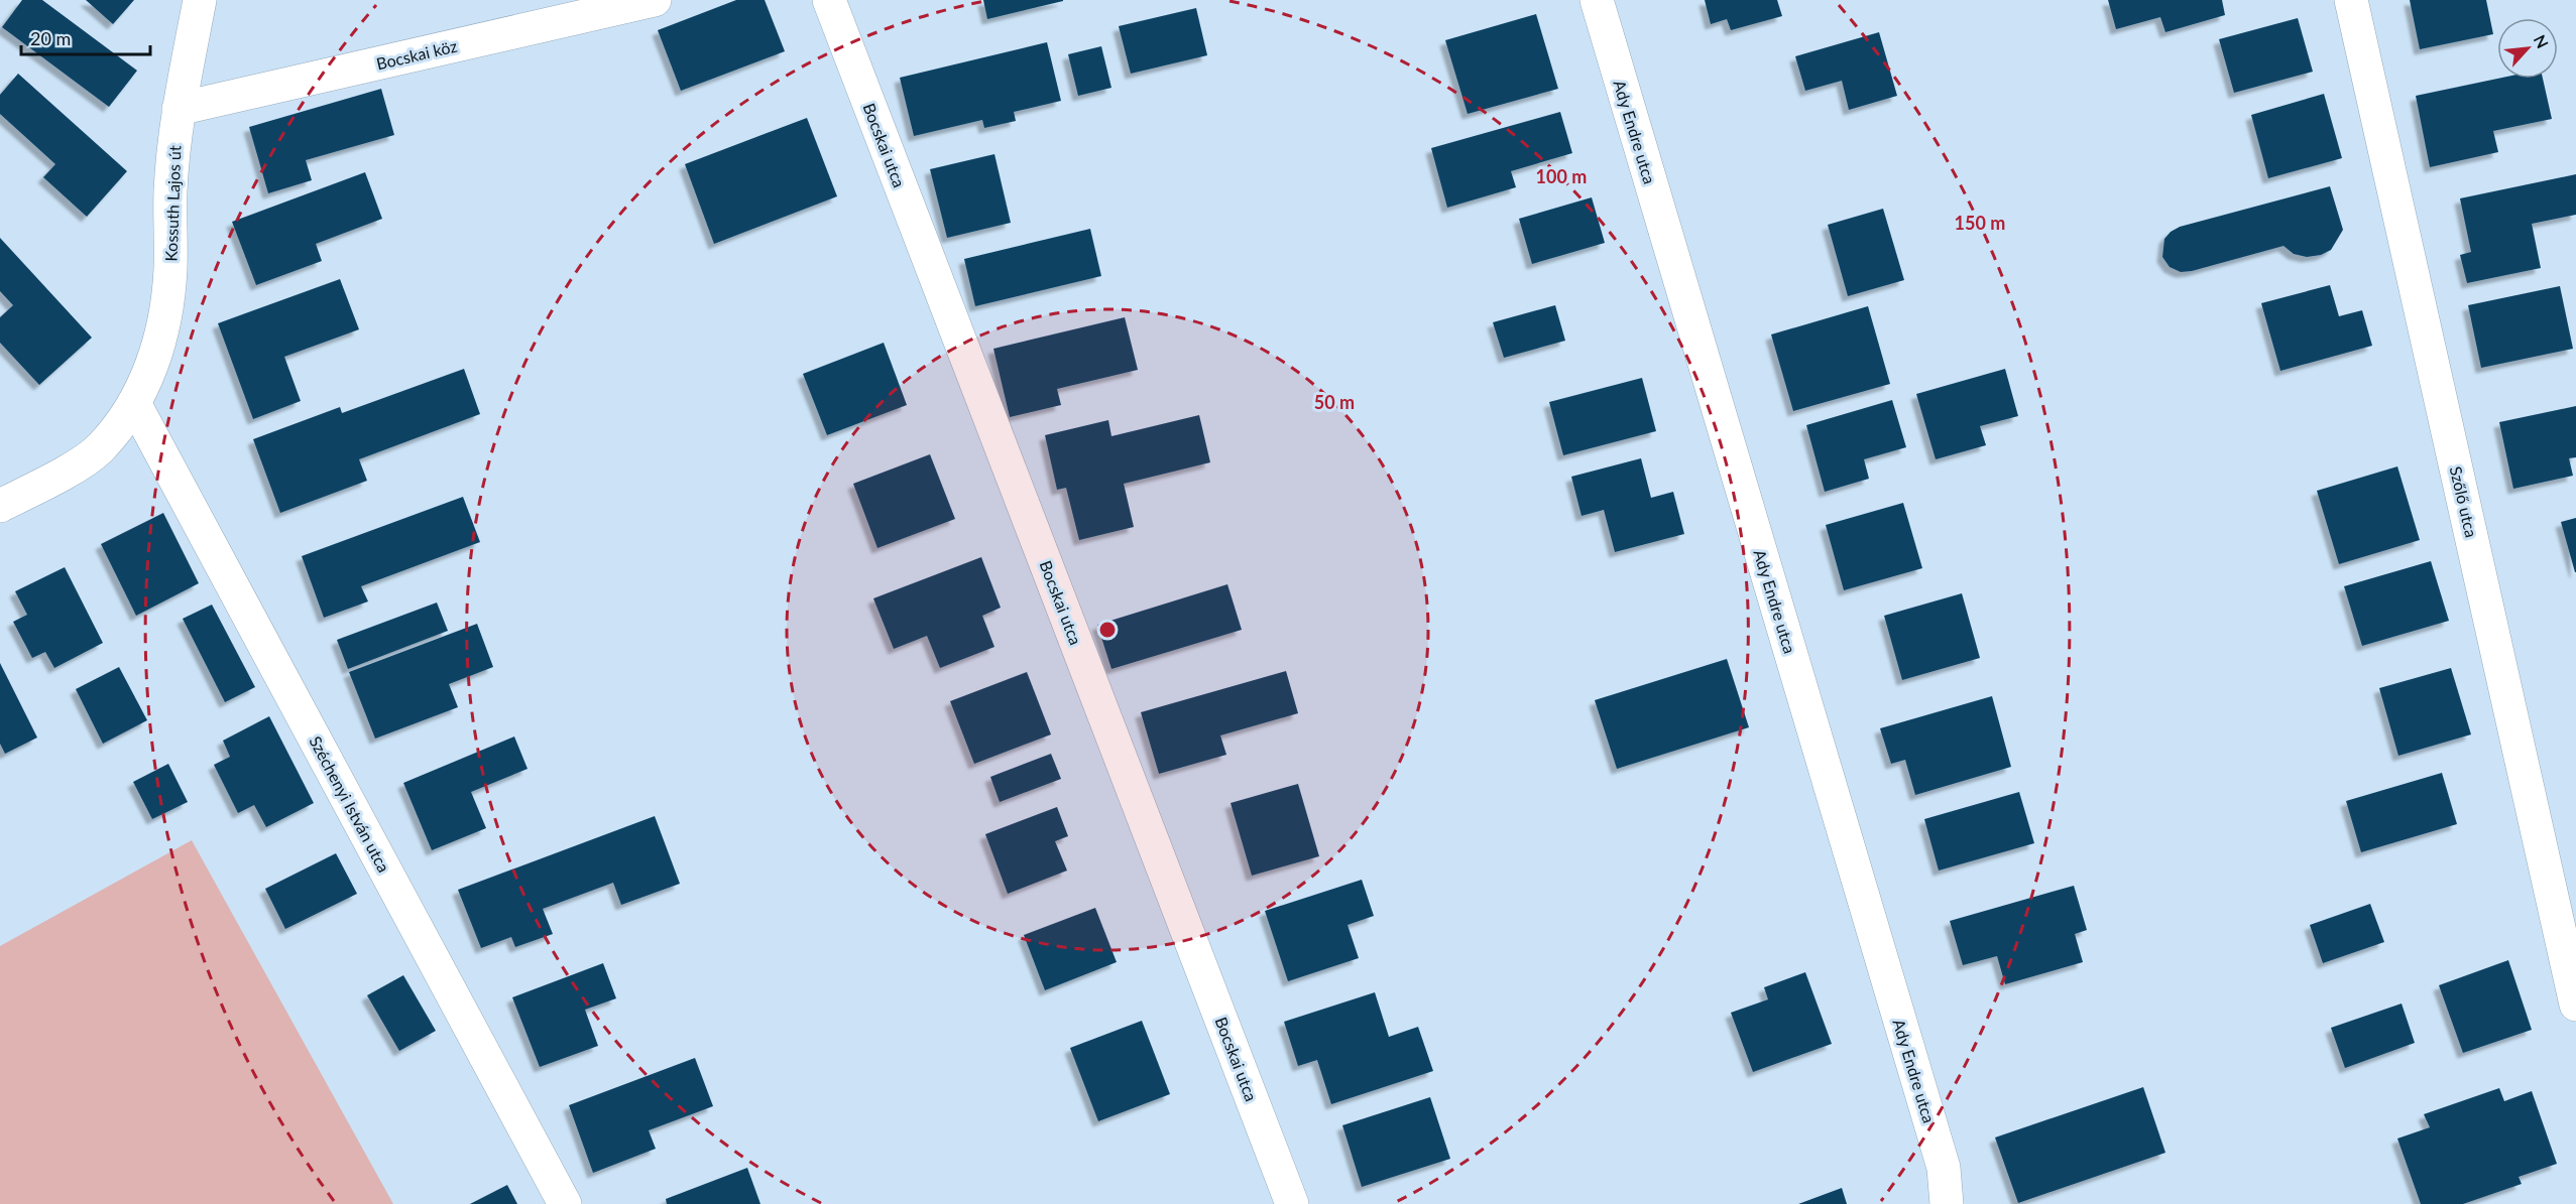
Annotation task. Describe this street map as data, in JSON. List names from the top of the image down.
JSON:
{
  "streets": {
    "street": [
      "Bocskai köz",
      "Ady Endre utca",
      "Bocskai utca",
      "Kossuth Lajos út",
      "Szőlő utca",
      "Széchenyi István utca"
    ]
  },
  "crossings": [
    ["Bocskai köz", "Kossuth Lajos út"],
    ["Kossuth Lajos út", "Széchenyi István utca"]
  ],
  "scale_bar": "20 m",
  "north": "top right",
  "rings": ["100 m", "150 m", "50 m"]
}
